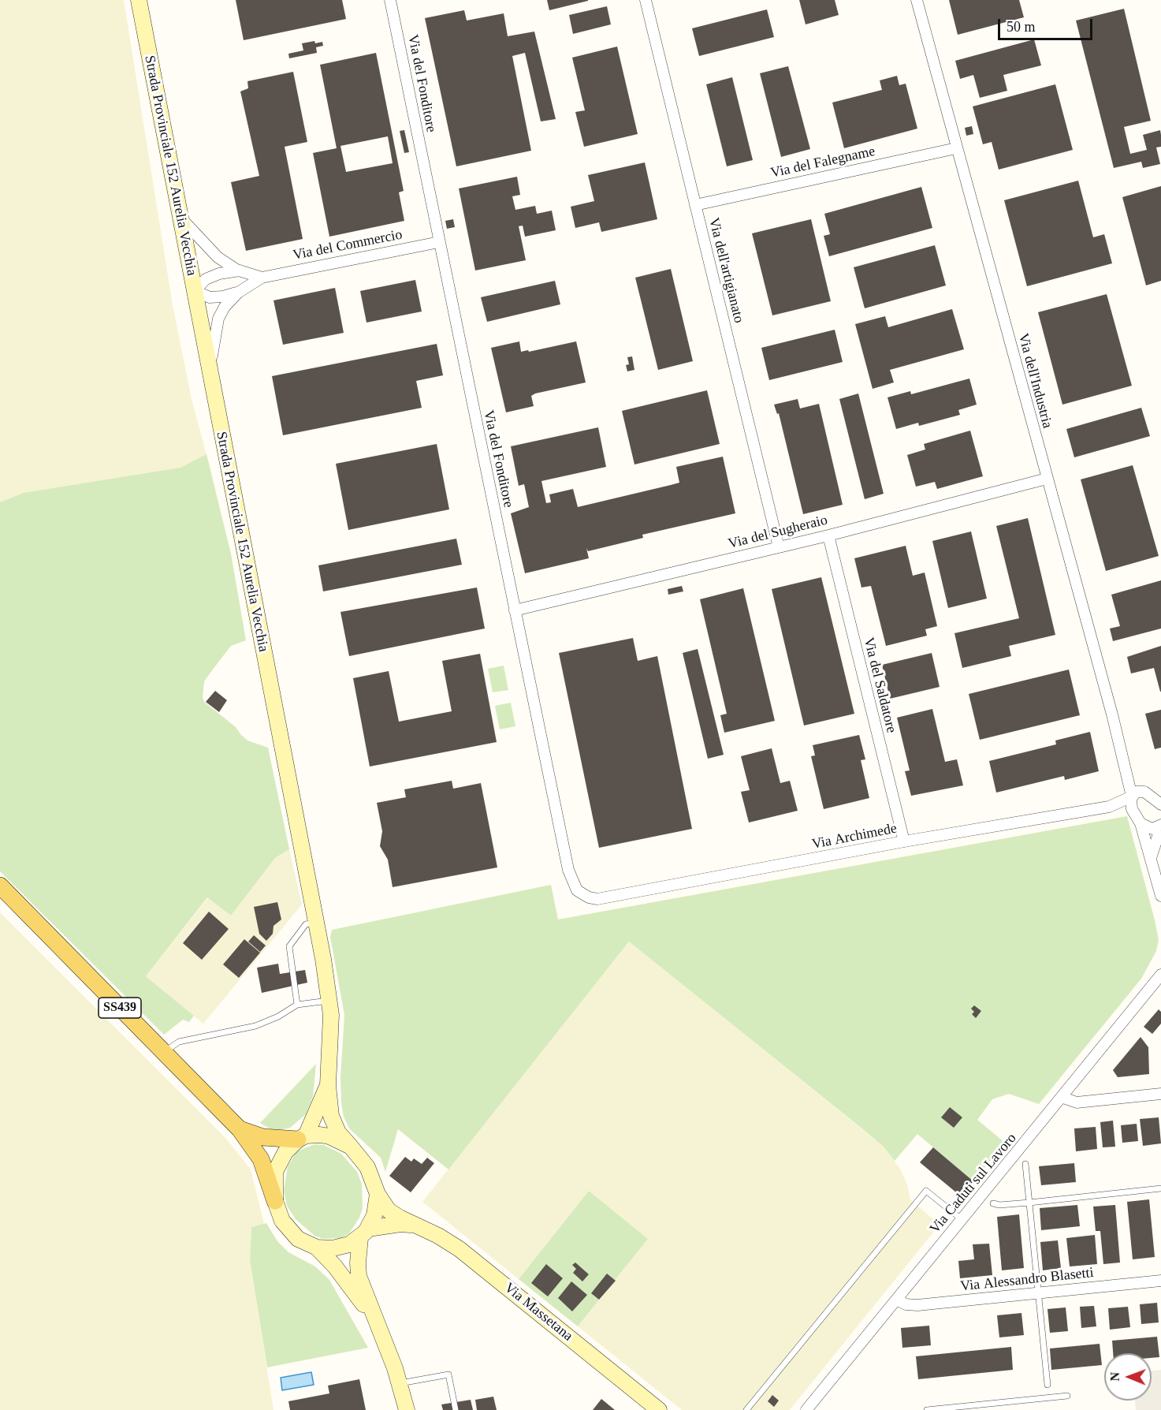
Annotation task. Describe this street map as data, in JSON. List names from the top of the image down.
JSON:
{
  "streets": {
    "main road": ["Strada Provinciale 152 Aurelia Vecchia", "SS439", "Via Massetana"],
    "street": [
      "Via del Fonditore",
      "Via del Falegname",
      "Via del Commercio",
      "Via dell'artigianato",
      "Via dell'Industria",
      "Via del Sugheraio",
      "Via del Saldatore",
      "Via Archimede",
      "Via Caduti sul Lavoro",
      "Via Alessandro Blasetti"
    ]
  },
  "crossings": [
    ["Via del Fonditore", "Via del Commercio"],
    ["Via del Fonditore", "Via del Sugheraio"],
    ["Via del Fonditore", "Via Archimede"],
    ["Via del Falegname", "Via dell'artigianato"],
    ["Via del Falegname", "Via dell'Industria"],
    ["Strada Provinciale 152 Aurelia Vecchia", "Via del Commercio"],
    ["Strada Provinciale 152 Aurelia Vecchia", "SS439"],
    ["Strada Provinciale 152 Aurelia Vecchia", "Via Massetana"],
    ["Via dell'artigianato", "Via del Sugheraio"],
    ["Via dell'Industria", "Via del Sugheraio"],
    ["Via dell'Industria", "Via Archimede"],
    ["Via del Sugheraio", "Via del Saldatore"],
    ["Via del Saldatore", "Via Archimede"],
    ["SS439", "Via Massetana"],
    ["Via Caduti sul Lavoro", "Via Alessandro Blasetti"]
  ],
  "scale_bar": "50 m",
  "north": "left"
}
